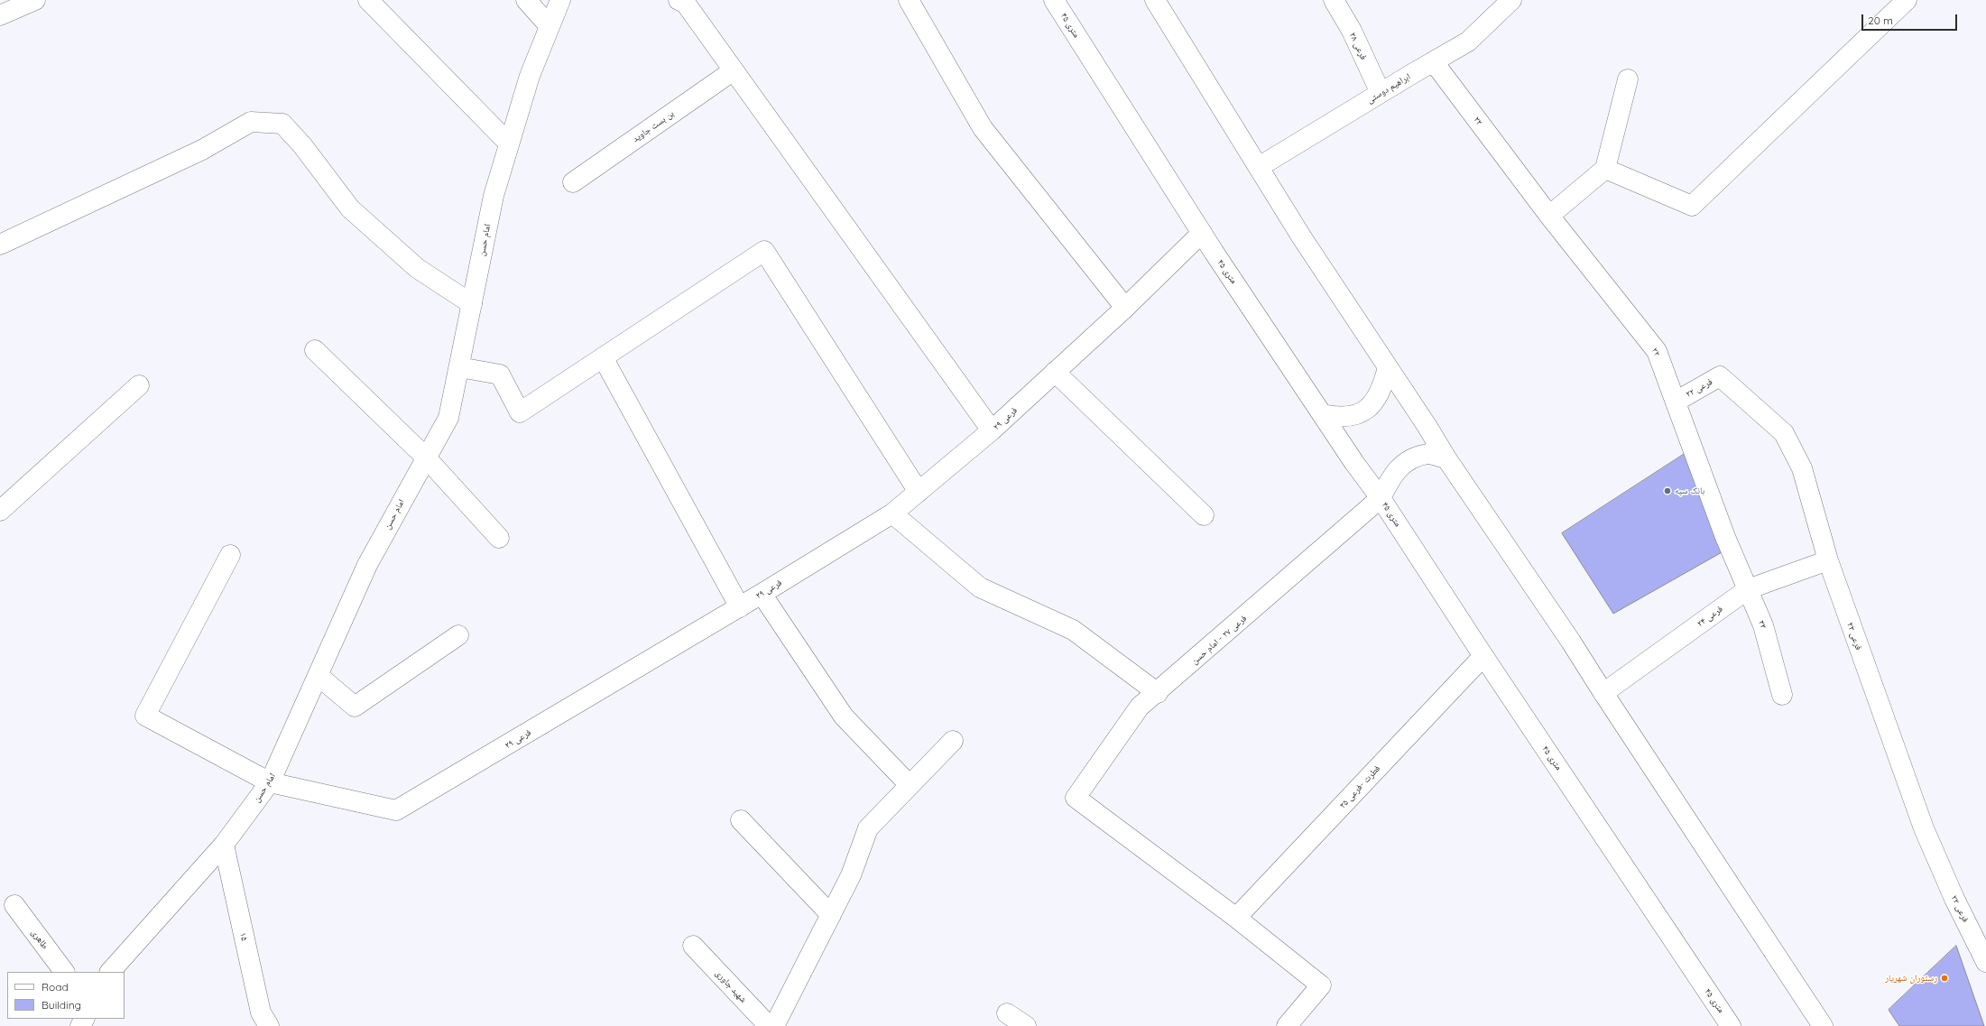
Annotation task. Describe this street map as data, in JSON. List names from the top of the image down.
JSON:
{
  "streets": {
    "street": [
      "۴۵ متری",
      "فرعی ۲۸",
      "ابراهیم دوستی",
      "۲۲",
      "بن بست جاوید",
      "امام حسن",
      "فرعی ۲۲",
      "فرعی ۲۹",
      "فرعی ۲۴",
      "فرعی ۲۷ - امام حسن",
      "فطرت -فرعی ۲۵",
      "۱۵",
      "طاهری",
      "شهید جاوری"
    ]
  },
  "crossings": [
    ["۴۵ متری", "فرعی ۲۹"],
    ["۴۵ متری", "فرعی ۲۷ - امام حسن"],
    ["۴۵ متری", "فطرت -فرعی ۲۵"],
    ["فرعی ۲۸", "ابراهیم دوستی"],
    ["ابراهیم دوستی", "۲۲"],
    ["۲۲", "فرعی ۲۲"],
    ["۲۲", "فرعی ۲۴"],
    ["امام حسن", "فرعی ۲۹"],
    ["امام حسن", "۱۵"],
    ["فرعی ۲۲", "فرعی ۲۴"],
    ["فرعی ۲۷ - امام حسن", "فطرت -فرعی ۲۵"]
  ],
  "places": ["بانک سپه", "رستوران شهریار"],
  "legend": ["Road", "Building"],
  "scale_bar": "20 m"
}
